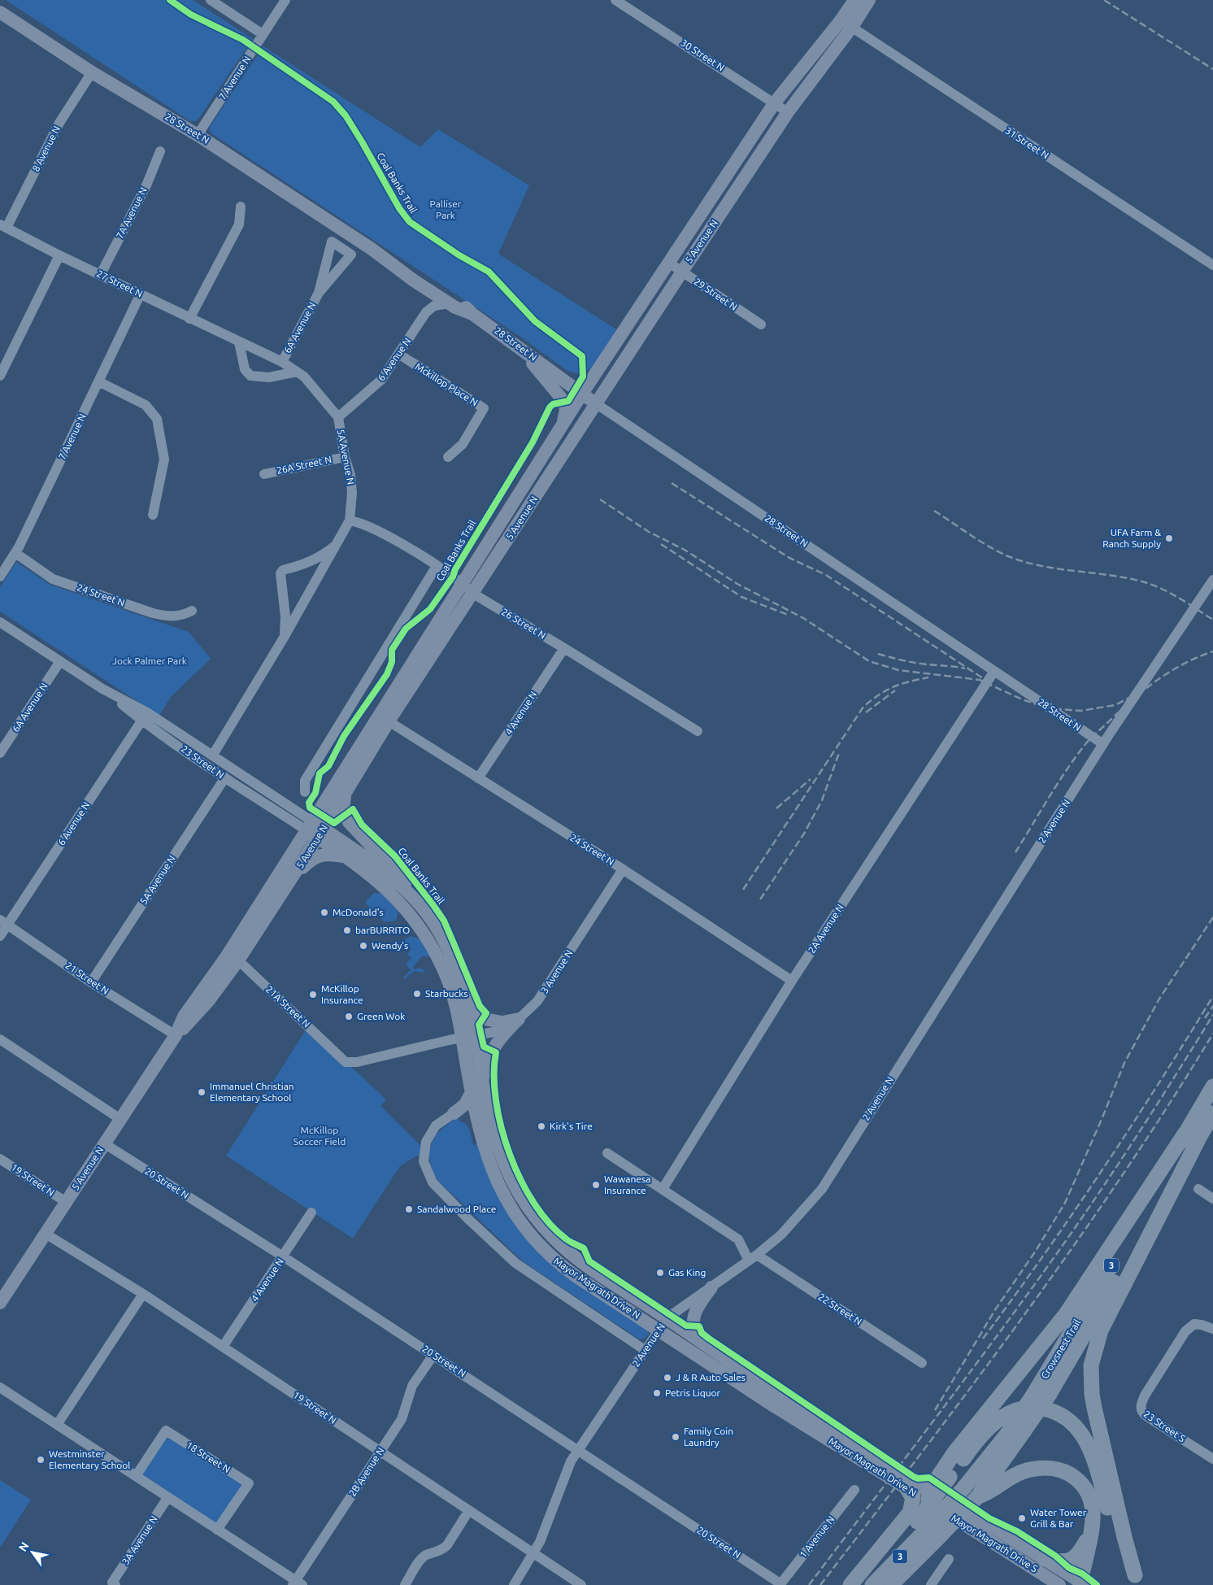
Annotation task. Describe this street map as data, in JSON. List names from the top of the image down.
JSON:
{
  "streets": {
    "highway": ["3", "Crowsnest Trail"],
    "main road": [
      "28 Street N",
      "5 Avenue N",
      "Mayor Magrath Drive N",
      "Mayor Magrath Drive S"
    ],
    "street": [
      "30 Street N",
      "7 Avenue N",
      "31 Street N",
      "8 Avenue N",
      "7A Avenue N",
      "27 Street N",
      "29 Street N",
      "6A Avenue N",
      "6 Avenue N",
      "Mckillop Place N",
      "5A Avenue N",
      "26A Street N",
      "24 Street N",
      "26 Street N",
      "4 Avenue N",
      "23 Street N",
      "2 Avenue N",
      "2A Avenue N",
      "3 Avenue N",
      "21 Street N",
      "21A Street N",
      "19 Street N",
      "20 Street N",
      "22 Street N",
      "23 Street S",
      "18 Street N",
      "2B Avenue N",
      "1 Avenue N",
      "3A Avenue N"
    ],
    "cycle path": ["Coal Banks Trail"]
  },
  "crossings": [
    ["30 Street N", "5 Avenue N"],
    ["7 Avenue N", "28 Street N"],
    ["7 Avenue N", "27 Street N"],
    ["7 Avenue N", "24 Street N"],
    ["28 Street N", "8 Avenue N"],
    ["28 Street N", "5 Avenue N"],
    ["28 Street N", "2 Avenue N"],
    ["28 Street N", "2A Avenue N"],
    ["31 Street N", "5 Avenue N"],
    ["8 Avenue N", "27 Street N"],
    ["7A Avenue N", "27 Street N"],
    ["5 Avenue N", "29 Street N"],
    ["5 Avenue N", "24 Street N"],
    ["5 Avenue N", "26 Street N"],
    ["5 Avenue N", "23 Street N"],
    ["5 Avenue N", "21 Street N"],
    ["5 Avenue N", "21A Street N"],
    ["5 Avenue N", "19 Street N"],
    ["5 Avenue N", "20 Street N"],
    ["5 Avenue N", "Mayor Magrath Drive N"],
    ["27 Street N", "6A Avenue N"],
    ["27 Street N", "6 Avenue N"],
    ["27 Street N", "5A Avenue N"],
    ["6A Avenue N", "23 Street N"],
    ["6 Avenue N", "Mckillop Place N"],
    ["6 Avenue N", "5A Avenue N"],
    ["6 Avenue N", "23 Street N"],
    ["6 Avenue N", "21 Street N"],
    ["5A Avenue N", "26A Street N"],
    ["5A Avenue N", "26 Street N"],
    ["5A Avenue N", "23 Street N"],
    ["5A Avenue N", "21 Street N"],
    ["24 Street N", "4 Avenue N"],
    ["24 Street N", "2A Avenue N"],
    ["24 Street N", "3 Avenue N"],
    ["26 Street N", "4 Avenue N"],
    ["4 Avenue N", "19 Street N"],
    ["4 Avenue N", "20 Street N"],
    ["23 Street N", "Mayor Magrath Drive N"],
    ["2 Avenue N", "19 Street N"],
    ["2 Avenue N", "20 Street N"],
    ["2 Avenue N", "Mayor Magrath Drive N"],
    ["2 Avenue N", "22 Street N"],
    ["3 Avenue N", "21A Street N"],
    ["3 Avenue N", "Mayor Magrath Drive N"],
    ["19 Street N", "2B Avenue N"],
    ["20 Street N", "2B Avenue N"],
    ["20 Street N", "1 Avenue N"],
    ["Mayor Magrath Drive N", "Mayor Magrath Drive S"]
  ],
  "parks": ["Palliser Park", "Jock Palmer Park", "McKillop Soccer Field"],
  "places": [
    "UFA Farm & Ranch Supply",
    "McDonald's",
    "barBURRITO",
    "Wendy's",
    "Starbucks",
    "McKillop Insurance",
    "Green Wok",
    "Immanuel Christian Elementary School",
    "Kirk's Tire",
    "Wawanesa Insurance",
    "Sandalwood Place",
    "Gas King",
    "J & R Auto Sales",
    "Petris Liquor",
    "Family Coin Laundry",
    "Westminster Elementary School",
    "Water Tower Grill & Bar"
  ],
  "north": "top left"
}
